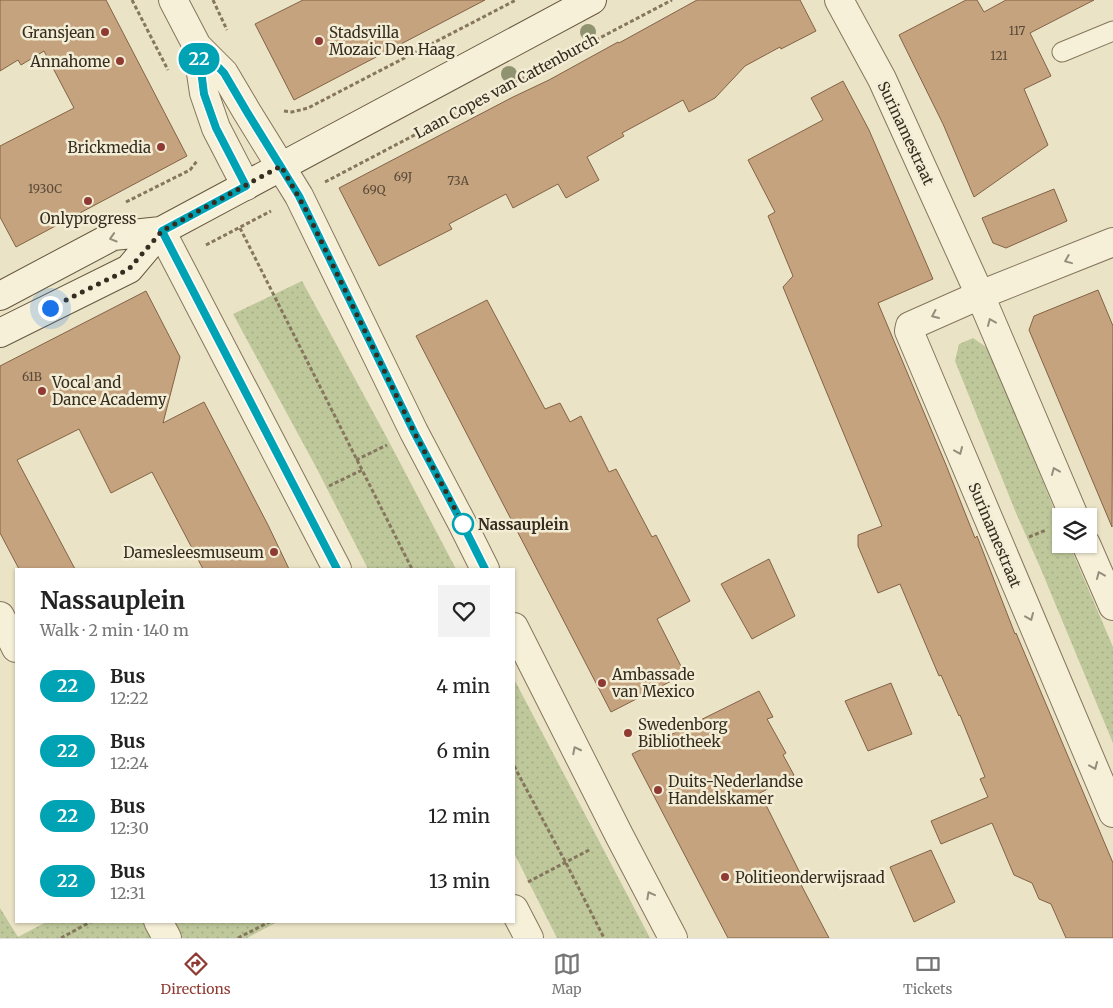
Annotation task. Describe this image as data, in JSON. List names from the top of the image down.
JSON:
{
  "streets": {
    "street": ["Surinamestraat"],
    "path": ["Laan Copes van Cattenburch"]
  },
  "places": [
    "Gransjean",
    "Stadsvilla Mozaic Den Haag",
    "Annahome",
    "Brickmedia",
    "Onlyprogress",
    "Vocal and Dance Academy",
    "Nassauplein",
    "Damesleesmuseum",
    "Ambassade van Mexico",
    "Swedenborg Bibliotheek",
    "Duits-Nederlandse Handelskamer",
    "Politieonderwijsraad"
  ],
  "lines": ["bus line 22"],
  "house_numbers": [
    "117",
    "121",
    "69J",
    "73A",
    "1930C",
    "69Q",
    "61B"
  ],
  "page": {
    "on_map": "22",
    "heading": ["Nassauplein", "Walk · 2 min · 140 m"],
    "list": [
      {
        "mark": "22",
        "name": "Bus",
        "note": "12:22",
        "value": "4 min"
      },
      {
        "mark": "22",
        "name": "Bus",
        "note": "12:24",
        "value": "6 min"
      },
      {
        "mark": "22",
        "name": "Bus",
        "note": "12:30",
        "value": "12 min"
      },
      {
        "mark": "22",
        "name": "Bus",
        "note": "12:31",
        "value": "13 min"
      }
    ],
    "tabs": ["Directions", "Map", "Tickets"]
  }
}
